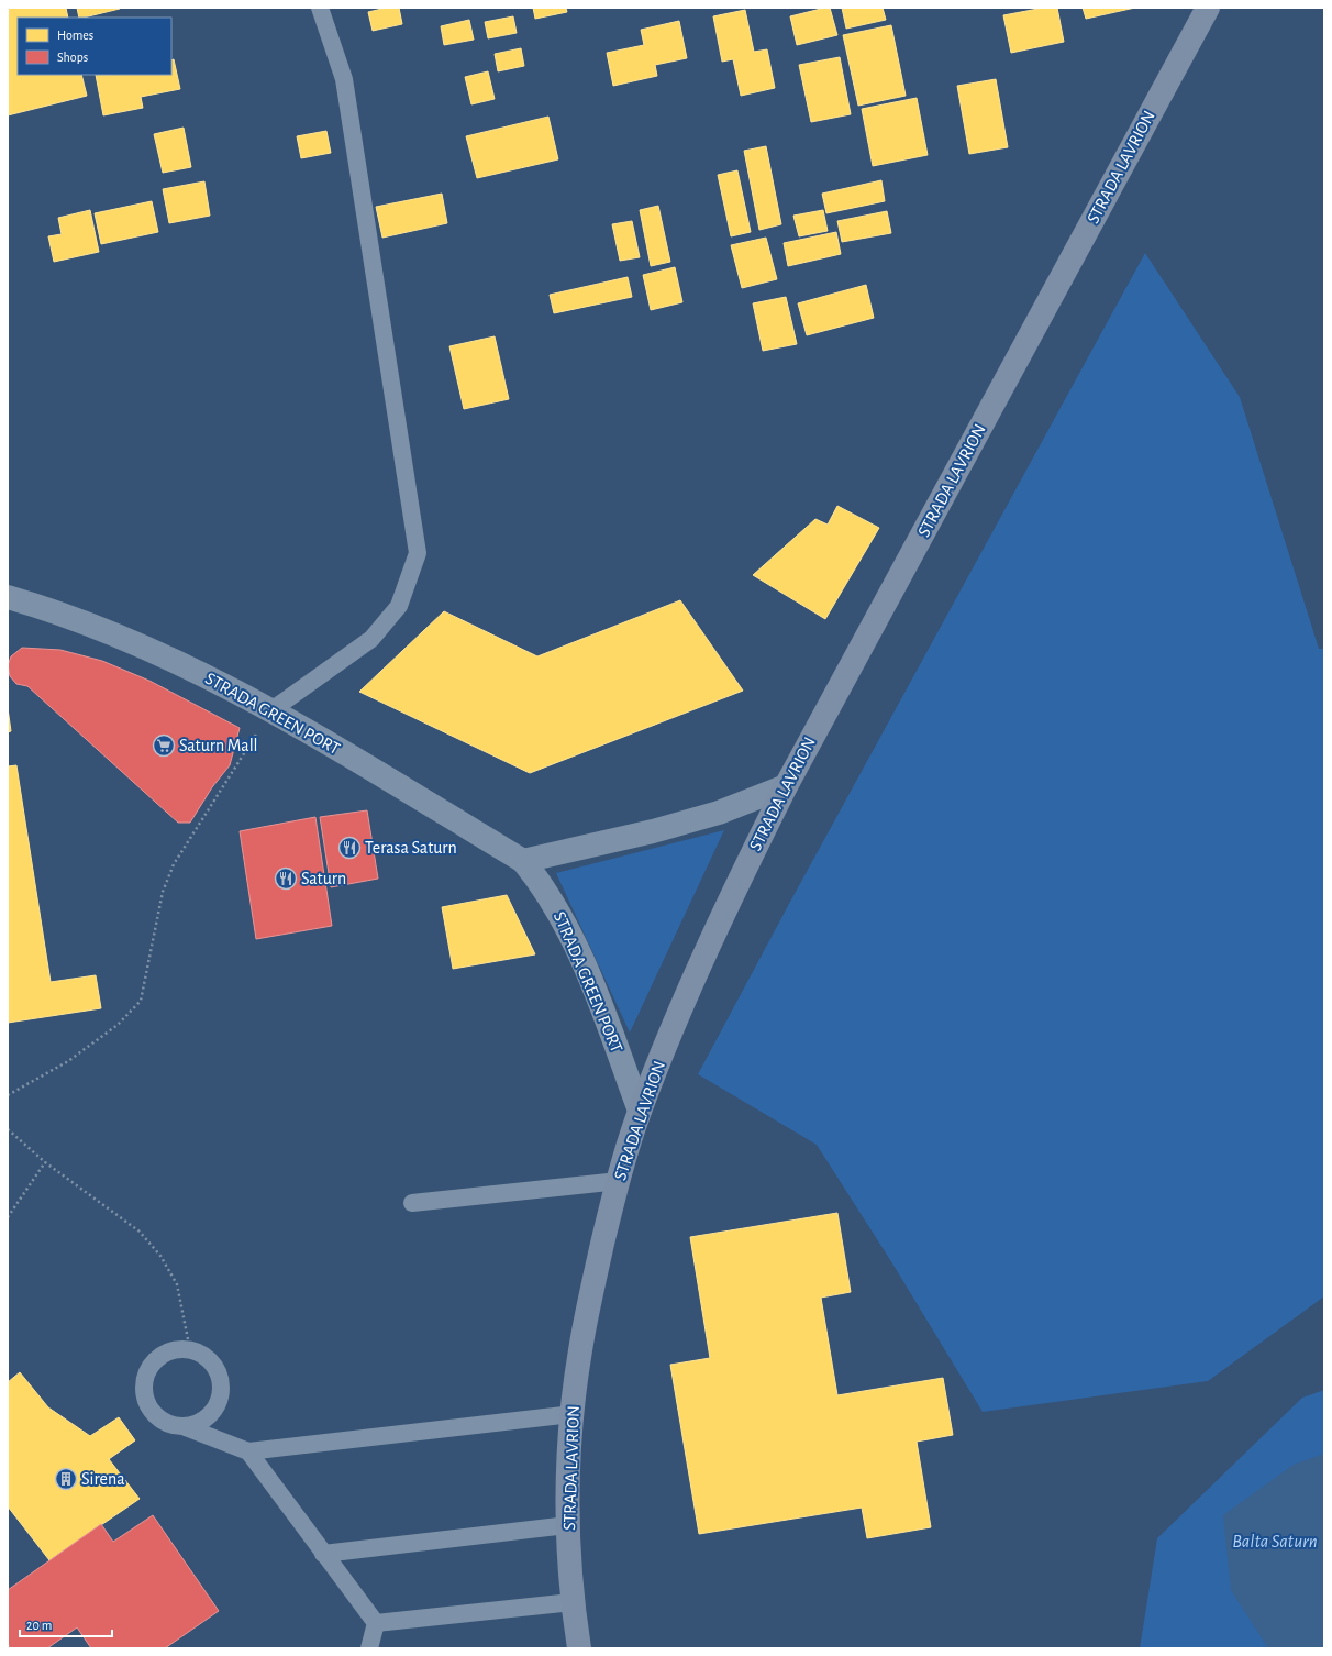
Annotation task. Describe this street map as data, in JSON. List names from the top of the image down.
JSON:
{
  "streets": {
    "main road": ["STRADA LAVRION"],
    "street": ["STRADA GREEN PORT"]
  },
  "crossings": [
    ["STRADA LAVRION", "STRADA GREEN PORT"]
  ],
  "water": ["Balta Saturn"],
  "places": {
    "supermarket": ["Saturn Mall"],
    "restaurant": ["Terasa Saturn", "Saturn"],
    "building": ["Sirena"]
  },
  "legend": ["Homes", "Shops"],
  "scale_bar": "20 m"
}
